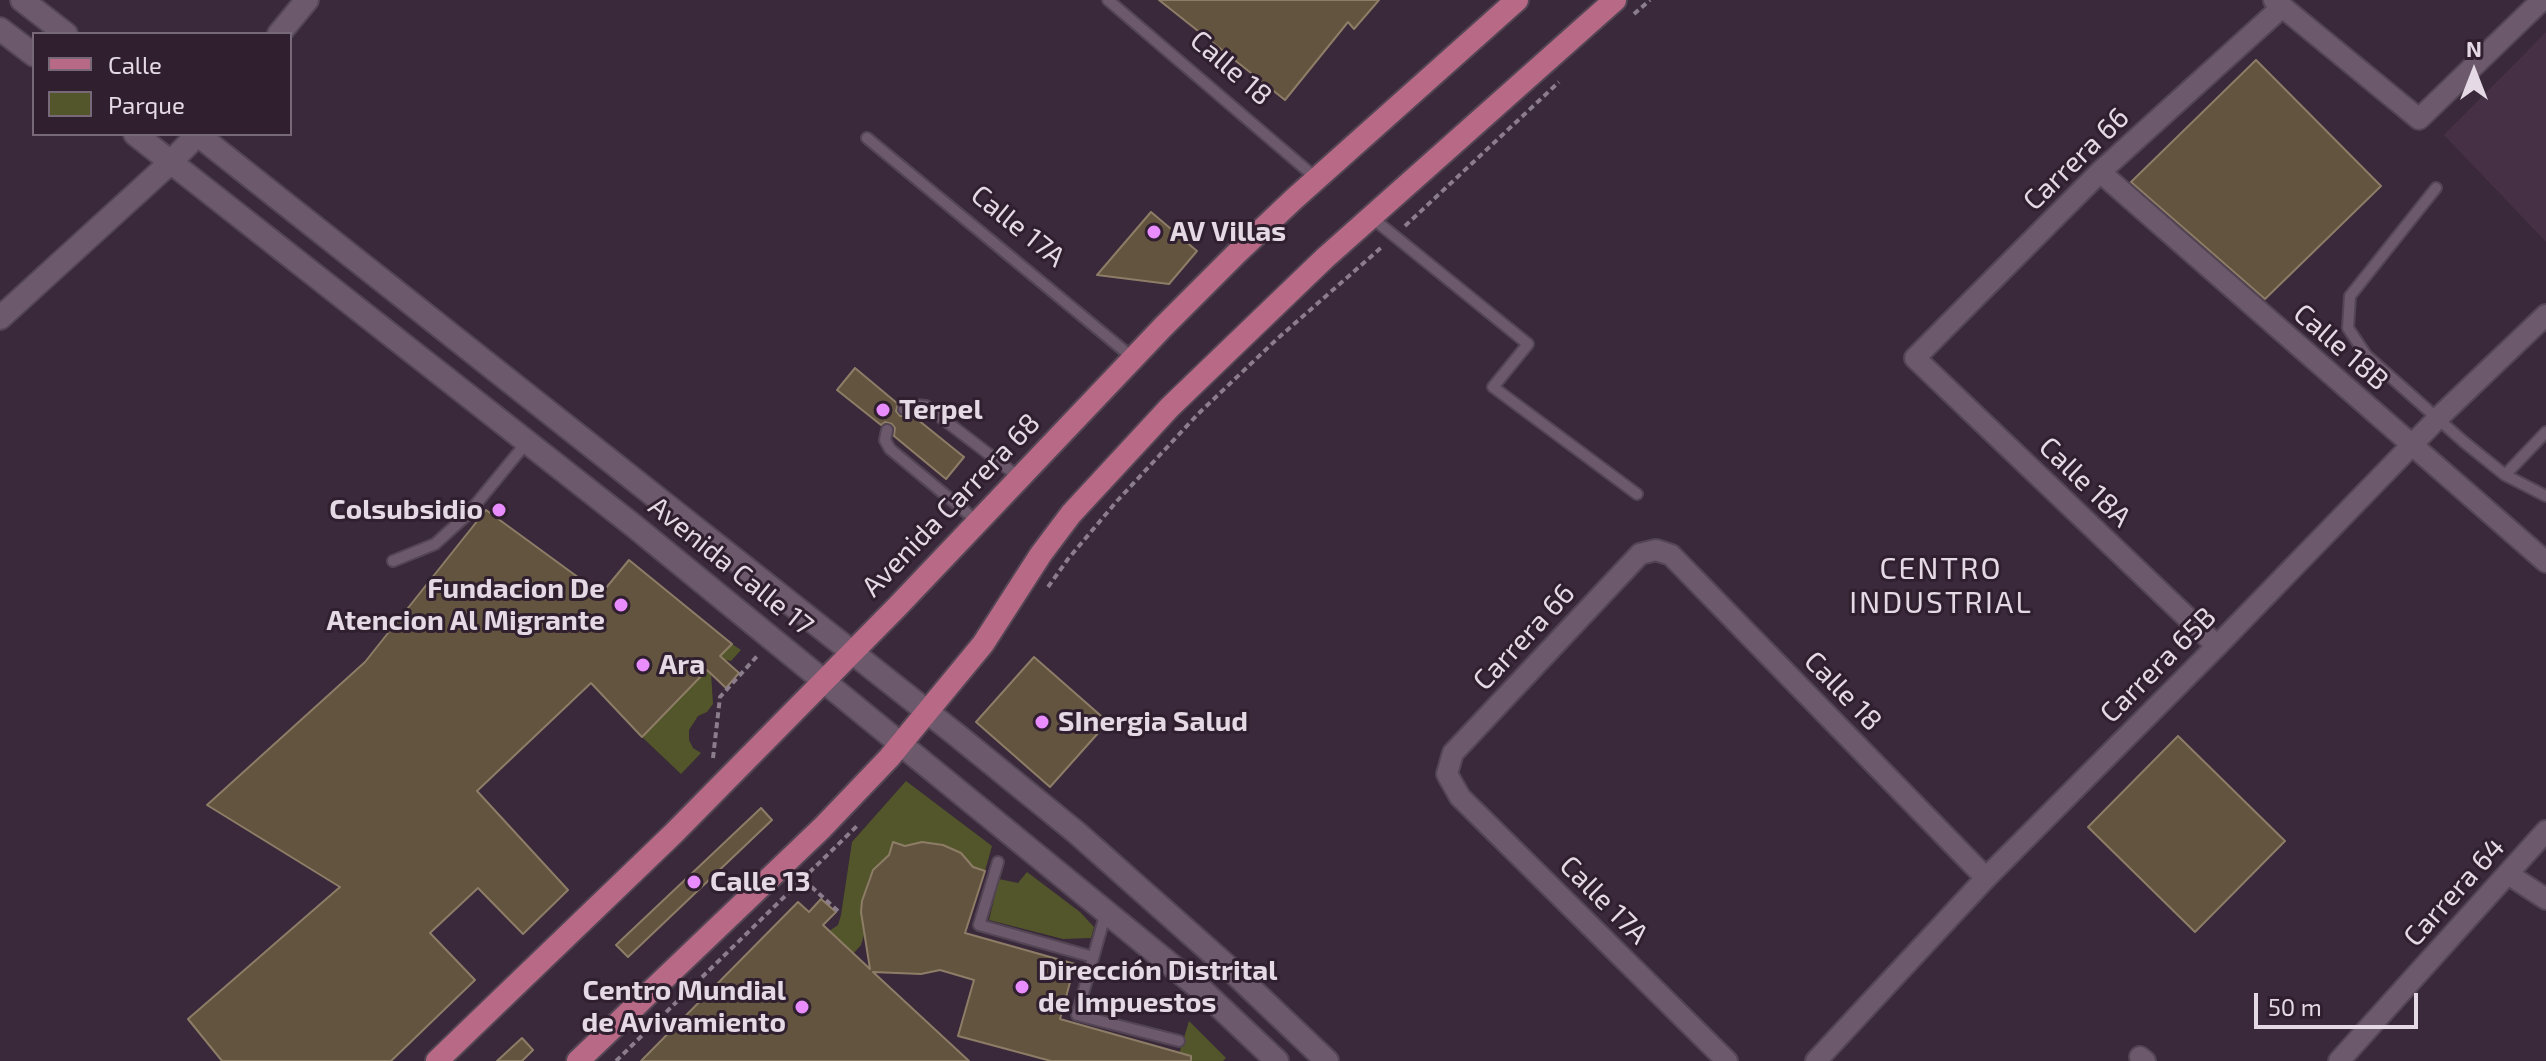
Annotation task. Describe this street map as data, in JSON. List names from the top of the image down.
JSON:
{
  "streets": {
    "main road": ["Avenida Carrera 68"],
    "street": [
      "Calle 18",
      "Carrera 66",
      "Calle 17A",
      "Calle 18B",
      "Calle 18A",
      "Avenida Calle 17",
      "Carrera 65B",
      "Carrera 64"
    ]
  },
  "crossings": [
    ["Calle 18", "Carrera 66"],
    ["Calle 18", "Avenida Carrera 68"],
    ["Calle 18", "Carrera 65B"],
    ["Carrera 66", "Calle 17A"],
    ["Carrera 66", "Calle 18B"],
    ["Carrera 66", "Calle 18A"],
    ["Calle 17A", "Avenida Carrera 68"],
    ["Calle 18B", "Carrera 65B"],
    ["Calle 18A", "Carrera 65B"],
    ["Avenida Carrera 68", "Avenida Calle 17"]
  ],
  "districts": ["CENTRO INDUSTRIAL"],
  "places": [
    "AV Villas",
    "Terpel",
    "Colsubsidio",
    "Fundacion De Atencion Al Migrante",
    "Ara",
    "SInergia Salud",
    "Calle 13",
    "Dirección Distrital de Impuestos",
    "Centro Mundial de Avivamiento"
  ],
  "legend": ["Calle", "Parque"],
  "scale_bar": "50 m",
  "north": "top"
}
